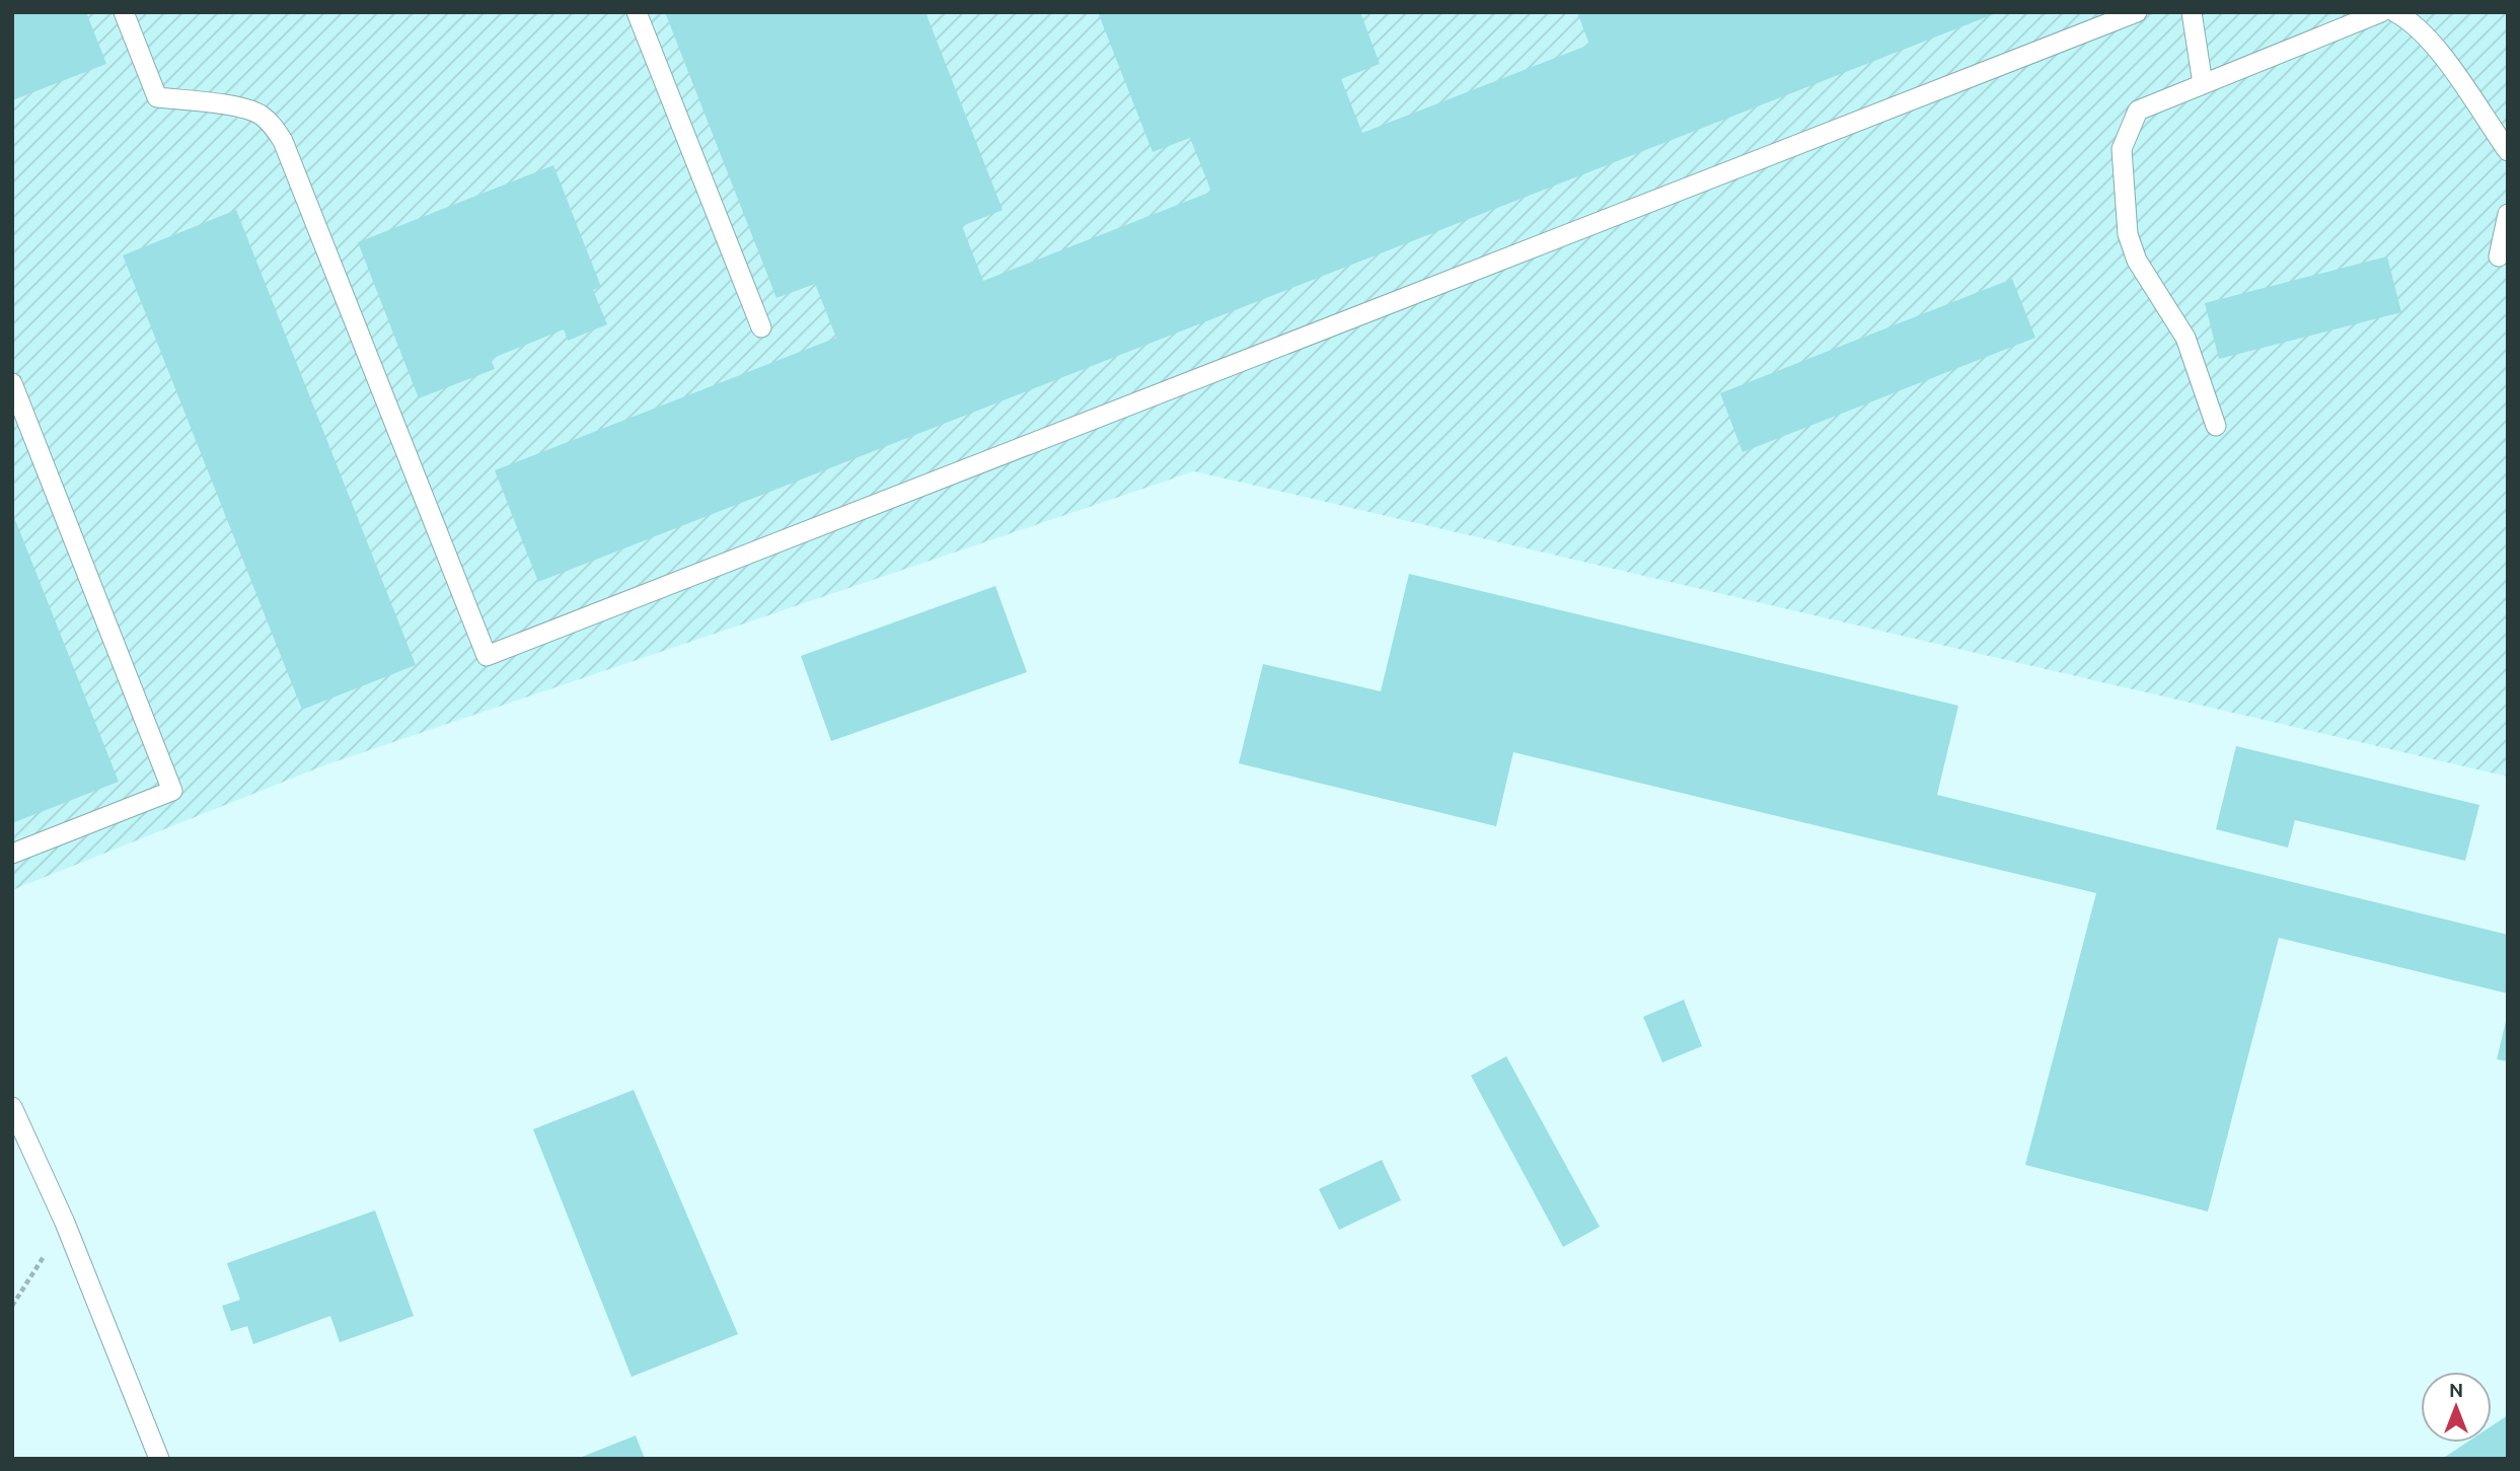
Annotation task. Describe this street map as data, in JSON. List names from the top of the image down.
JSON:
{
  "north": "top"
}
